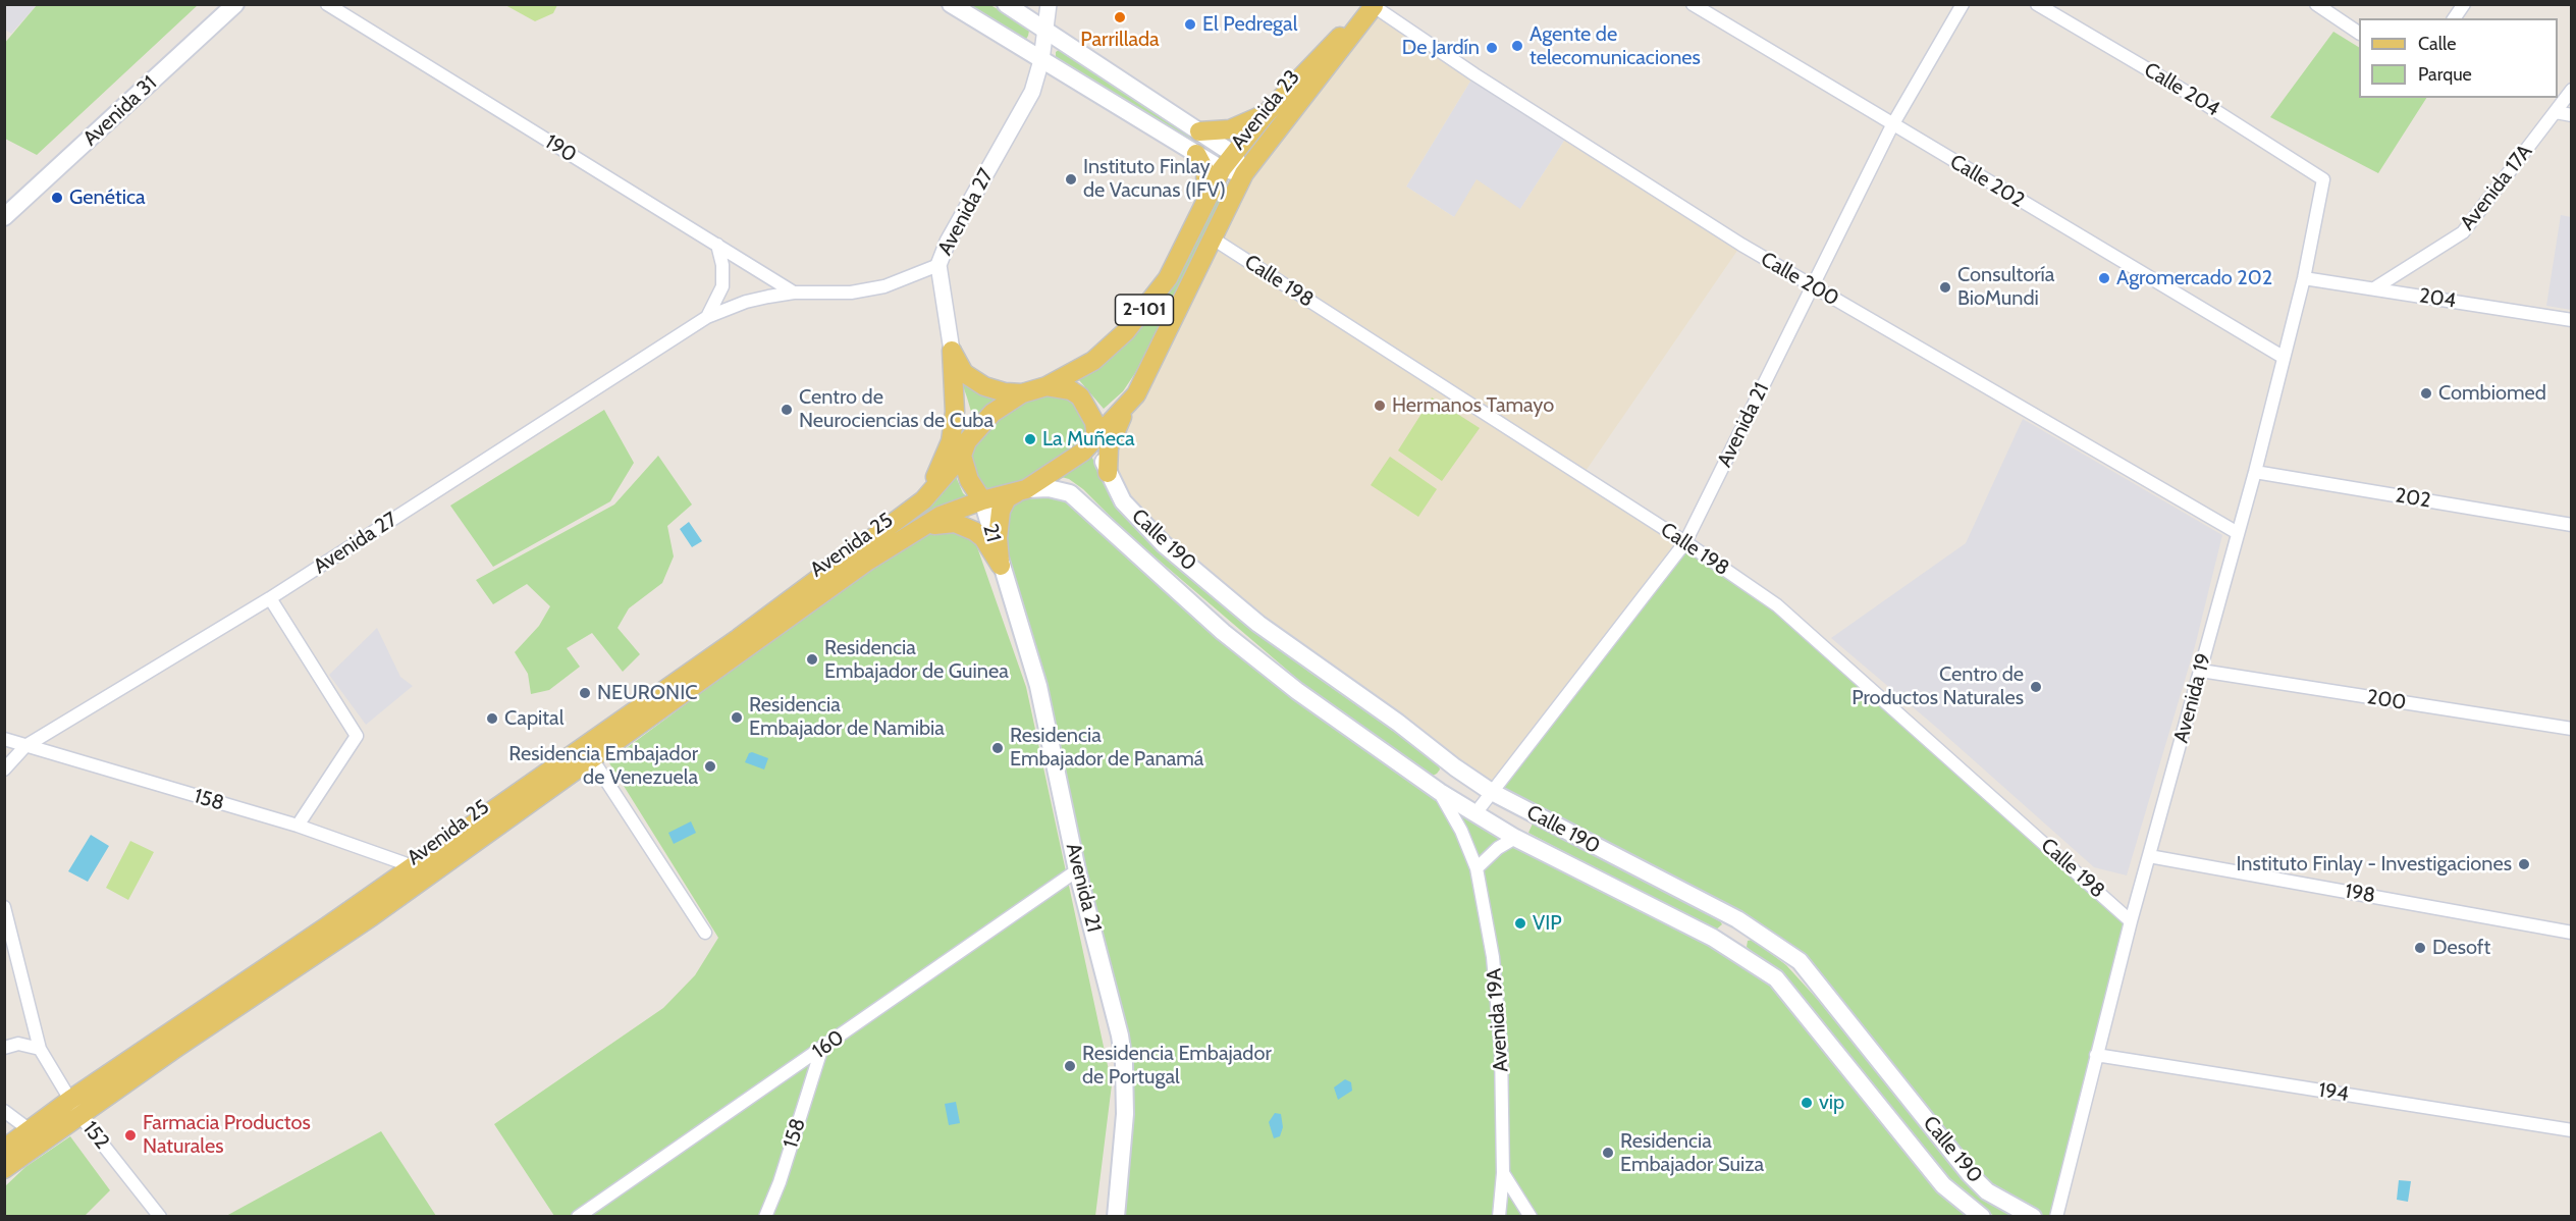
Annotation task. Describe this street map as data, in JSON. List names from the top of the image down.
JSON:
{
  "streets": {
    "main road": [
      "Avenida 23",
      "Avenida 31",
      "2-101",
      "Avenida 21",
      "21",
      "Calle 190",
      "Avenida 25"
    ],
    "street": [
      "Calle 204",
      "190",
      "Calle 202",
      "Avenida 17A",
      "Avenida 27",
      "Calle 200",
      "Calle 198",
      "204",
      "202",
      "Avenida 19",
      "200",
      "158",
      "198",
      "Avenida 19A",
      "160",
      "194",
      "152"
    ]
  },
  "crossings": [
    ["Calle 204", "Avenida 19"],
    ["Avenida 23", "Calle 200"],
    ["Avenida 23", "Calle 198"],
    ["Avenida 23", "21"],
    ["Avenida 23", "Calle 190"],
    ["Avenida 23", "Avenida 25"],
    ["190", "Avenida 27"],
    ["Calle 202", "Avenida 21"],
    ["Calle 202", "Avenida 19"],
    ["Avenida 17A", "204"],
    ["Avenida 27", "158"],
    ["Calle 200", "Avenida 21"],
    ["Calle 200", "Avenida 19"],
    ["Calle 198", "Avenida 21"],
    ["Calle 198", "Avenida 19"],
    ["204", "Avenida 19"],
    ["Avenida 21", "21"],
    ["Avenida 21", "Calle 190"],
    ["Avenida 21", "160"],
    ["202", "Avenida 19"],
    ["21", "Calle 190"],
    ["21", "Avenida 25"],
    ["Calle 190", "Avenida 25"],
    ["Calle 190", "Avenida 19A"],
    ["Avenida 25", "158"],
    ["Avenida 25", "152"],
    ["Avenida 19", "200"],
    ["Avenida 19", "198"],
    ["Avenida 19", "194"],
    ["158", "160"]
  ],
  "places": [
    "Parrillada",
    "El Pedregal",
    "Agente de telecomunicaciones",
    "De Jardín",
    "Instituto Finlay de Vacunas (IFV)",
    "Genética",
    "Agromercado 202",
    "Consultoría BioMundi",
    "Combiomed",
    "Hermanos Tamayo",
    "Centro de Neurociencias de Cuba",
    "La Muñeca",
    "Residencia Embajador de Guinea",
    "Centro de Productos Naturales",
    "NEURONIC",
    "Residencia Embajador de Namibia",
    "Capital",
    "Residencia Embajador de Panamá",
    "Residencia Embajador de Venezuela",
    "Instituto Finlay - Investigaciones",
    "VIP",
    "Desoft",
    "Residencia Embajador de Portugal",
    "vip",
    "Farmacia Productos Naturales",
    "Residencia Embajador Suiza"
  ],
  "legend": ["Calle", "Parque"]
}
